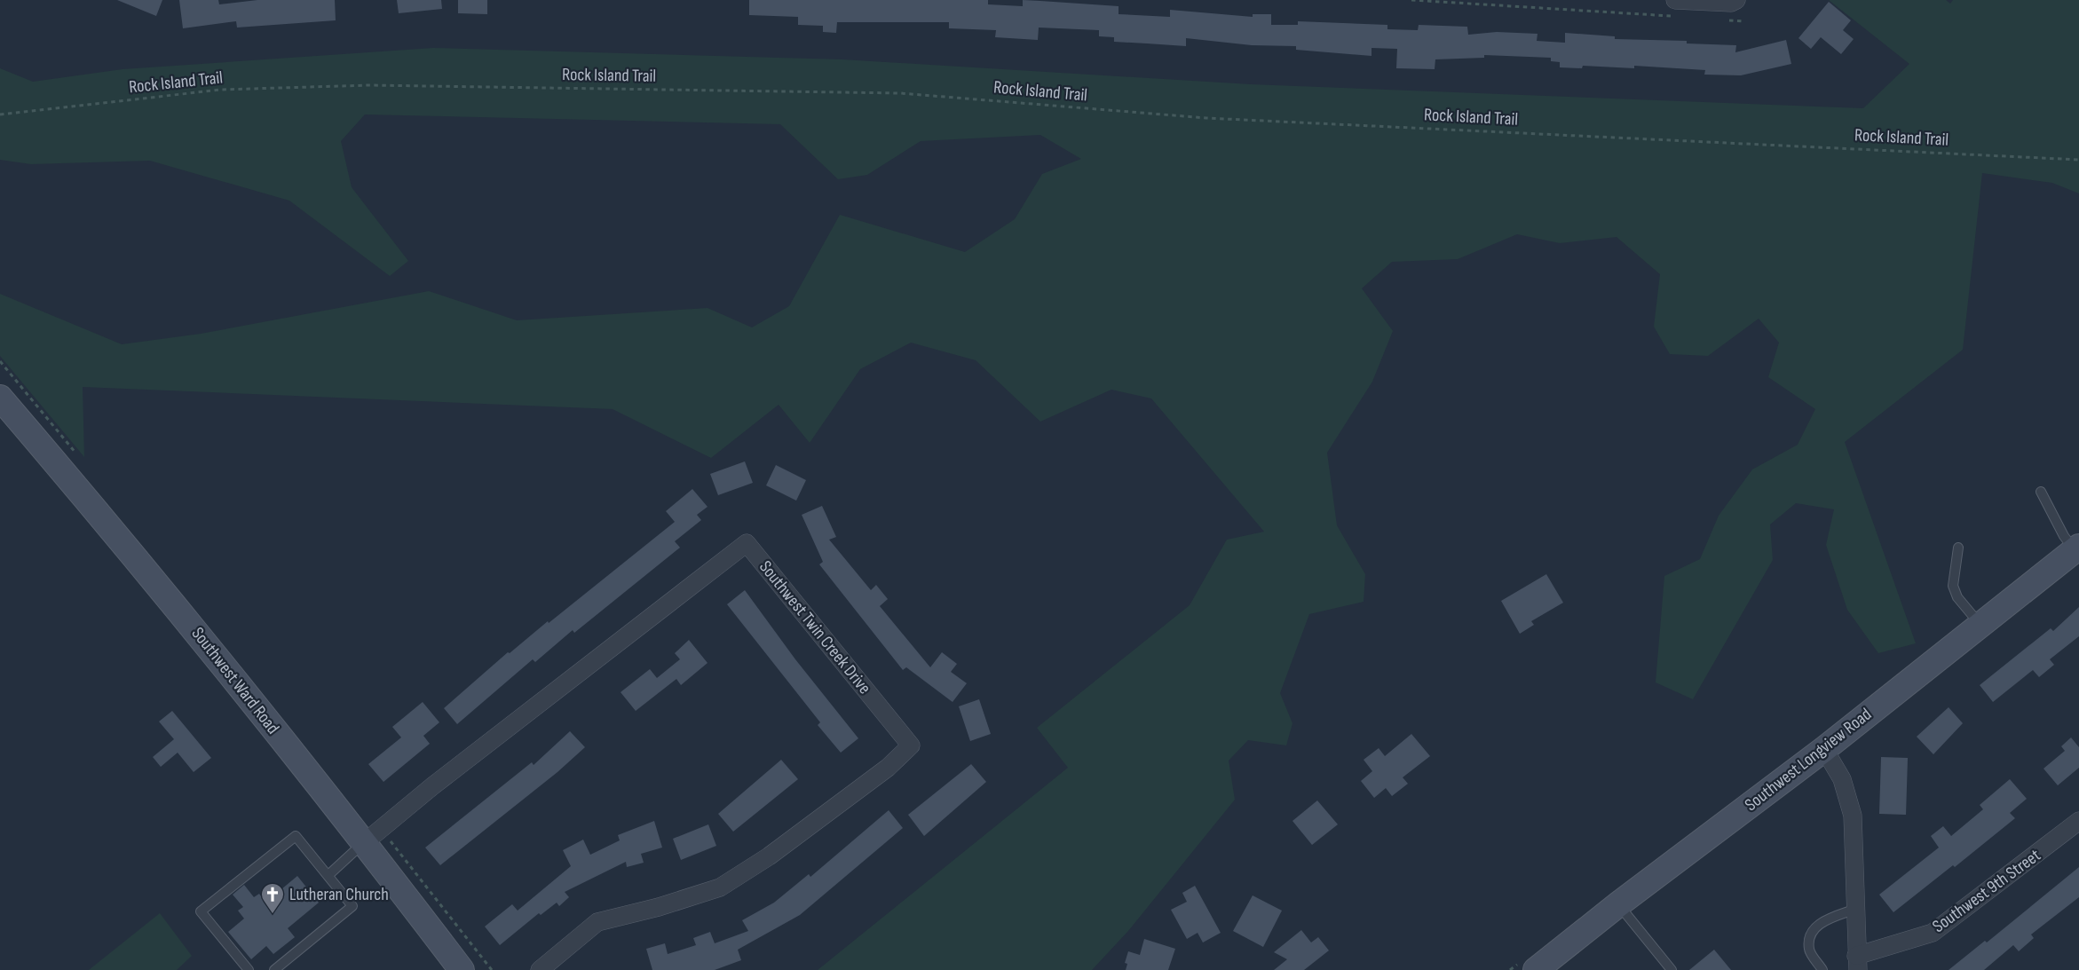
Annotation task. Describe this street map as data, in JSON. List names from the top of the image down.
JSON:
{
  "streets": {
    "main road": ["Southwest Ward Road", "Southwest Longview Road"],
    "street": ["Southwest Twin Creek Drive", "Southwest 9th Street"],
    "path": ["Rock Island Trail"]
  },
  "crossings": [
    ["Southwest Twin Creek Drive", "Southwest Ward Road"]
  ],
  "places": {
    "church": ["Lutheran Church"]
  }
}
